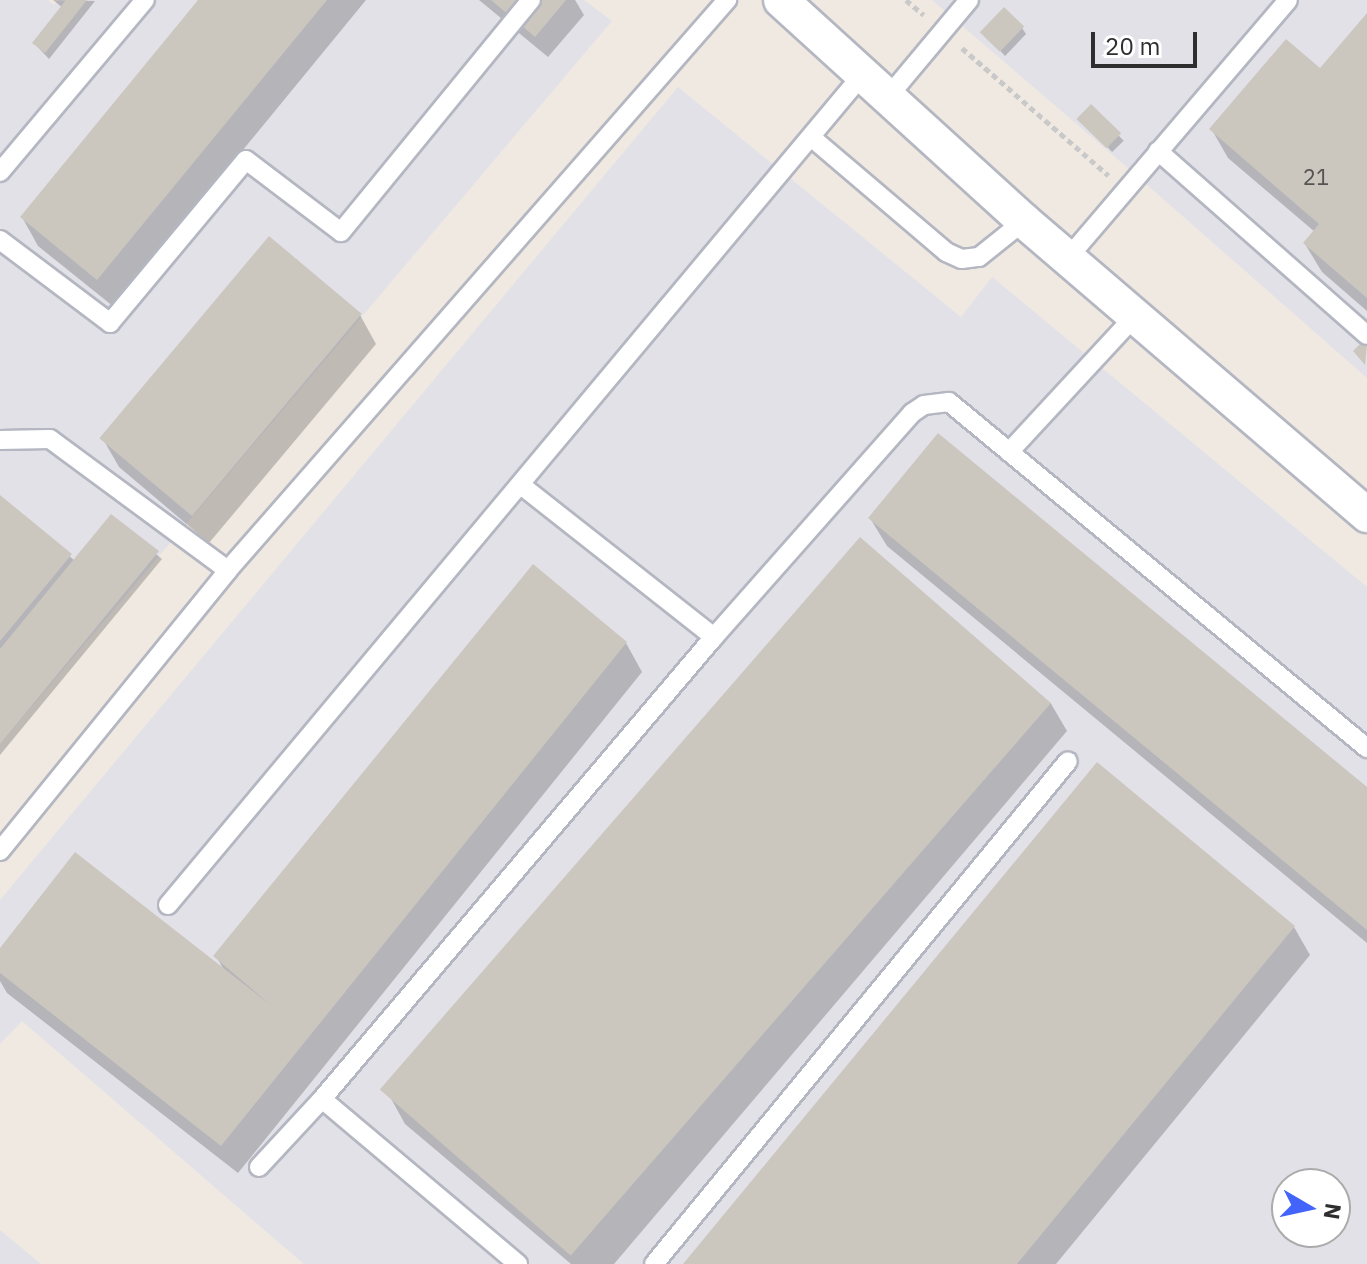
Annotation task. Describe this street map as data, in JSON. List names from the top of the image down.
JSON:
{
  "house_numbers": ["21"],
  "scale_bar": "20 m",
  "north": "right"
}
